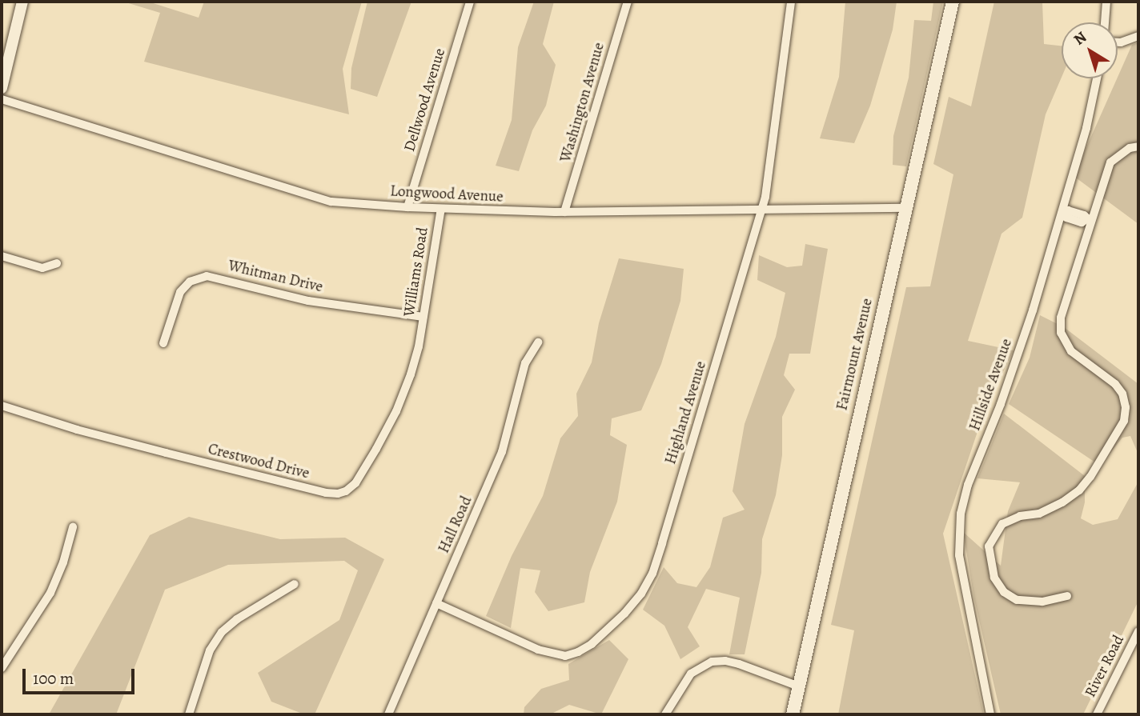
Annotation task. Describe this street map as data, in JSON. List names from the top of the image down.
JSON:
{
  "streets": {
    "main road": ["Fairmount Avenue"],
    "street": [
      "Dellwood Avenue",
      "Washington Avenue",
      "Longwood Avenue",
      "Williams Road",
      "Whitman Drive",
      "Hillside Avenue",
      "Highland Avenue",
      "Crestwood Drive",
      "Hall Road",
      "River Road"
    ]
  },
  "crossings": [
    ["Dellwood Avenue", "Longwood Avenue"],
    ["Washington Avenue", "Longwood Avenue"],
    ["Longwood Avenue", "Williams Road"],
    ["Longwood Avenue", "Fairmount Avenue"],
    ["Longwood Avenue", "Highland Avenue"],
    ["Williams Road", "Whitman Drive"],
    ["Williams Road", "Crestwood Drive"],
    ["Highland Avenue", "Hall Road"]
  ],
  "scale_bar": "100 m",
  "north": "top left"
}
